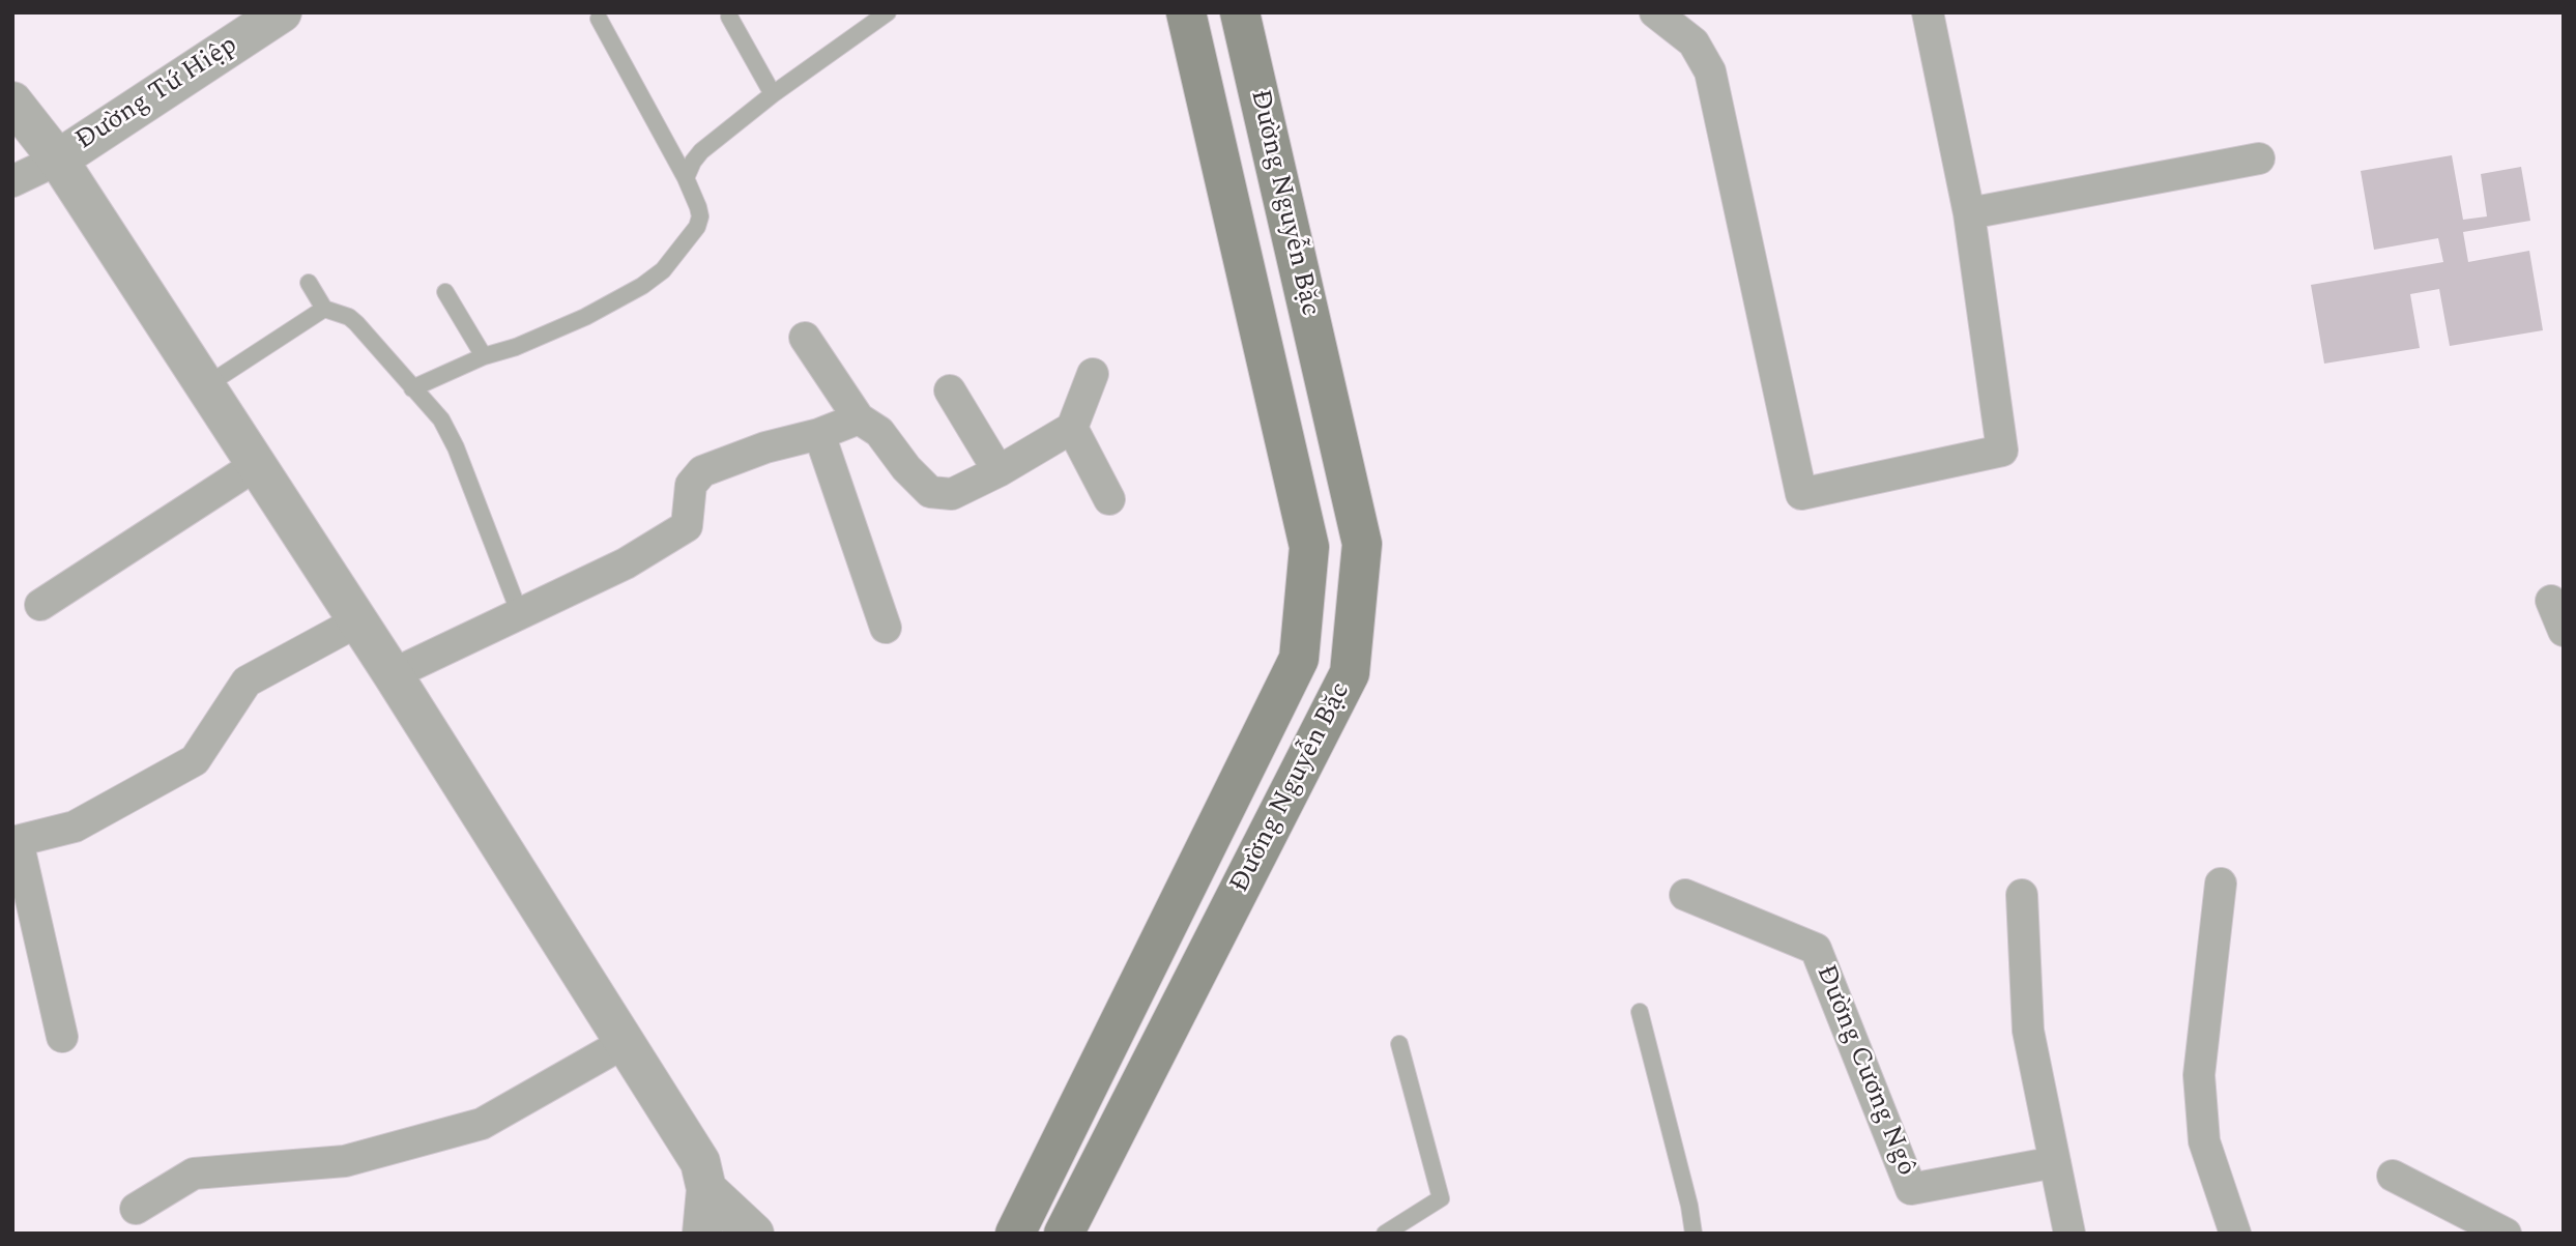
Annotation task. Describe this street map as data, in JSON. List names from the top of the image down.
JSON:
{
  "streets": {
    "main road": ["Đường Nguyễn Bặc"],
    "street": ["Đường Tứ Hiệp", "Đường Cương Ngô"]
  }
}
